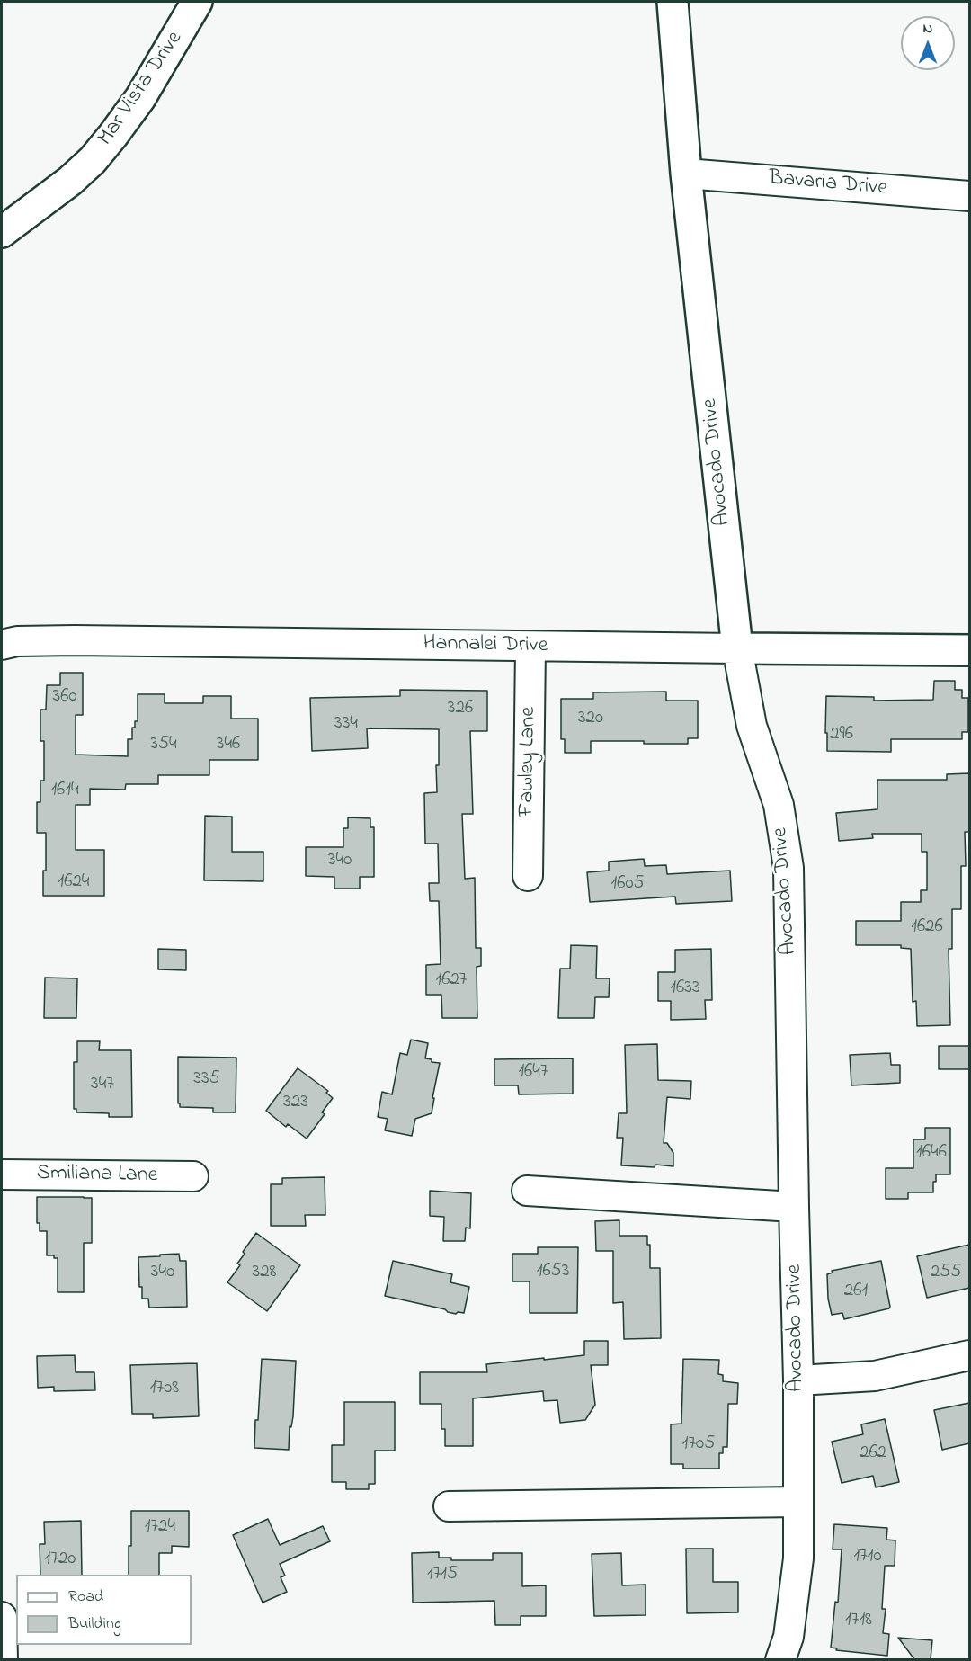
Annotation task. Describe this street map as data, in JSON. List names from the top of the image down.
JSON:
{
  "streets": {
    "street": [
      "Mar Vista Drive",
      "Bavaria Drive",
      "Avocado Drive",
      "Hannalei Drive",
      "Fawley Lane",
      "Smiliana Lane"
    ]
  },
  "crossings": [
    ["Bavaria Drive", "Avocado Drive"],
    ["Avocado Drive", "Hannalei Drive"],
    ["Hannalei Drive", "Fawley Lane"]
  ],
  "house_numbers": [
    "360",
    "326",
    "320",
    "334",
    "296",
    "354",
    "346",
    "1614",
    "340",
    "1624",
    "1605",
    "1626",
    "1627",
    "1633",
    "1647",
    "335",
    "347",
    "323",
    "1646",
    "1653",
    "340",
    "328",
    "255",
    "261",
    "1708",
    "1705",
    "262",
    "1724",
    "1710",
    "1720",
    "1715",
    "1718"
  ],
  "legend": ["Road", "Building"],
  "north": "top"
}
